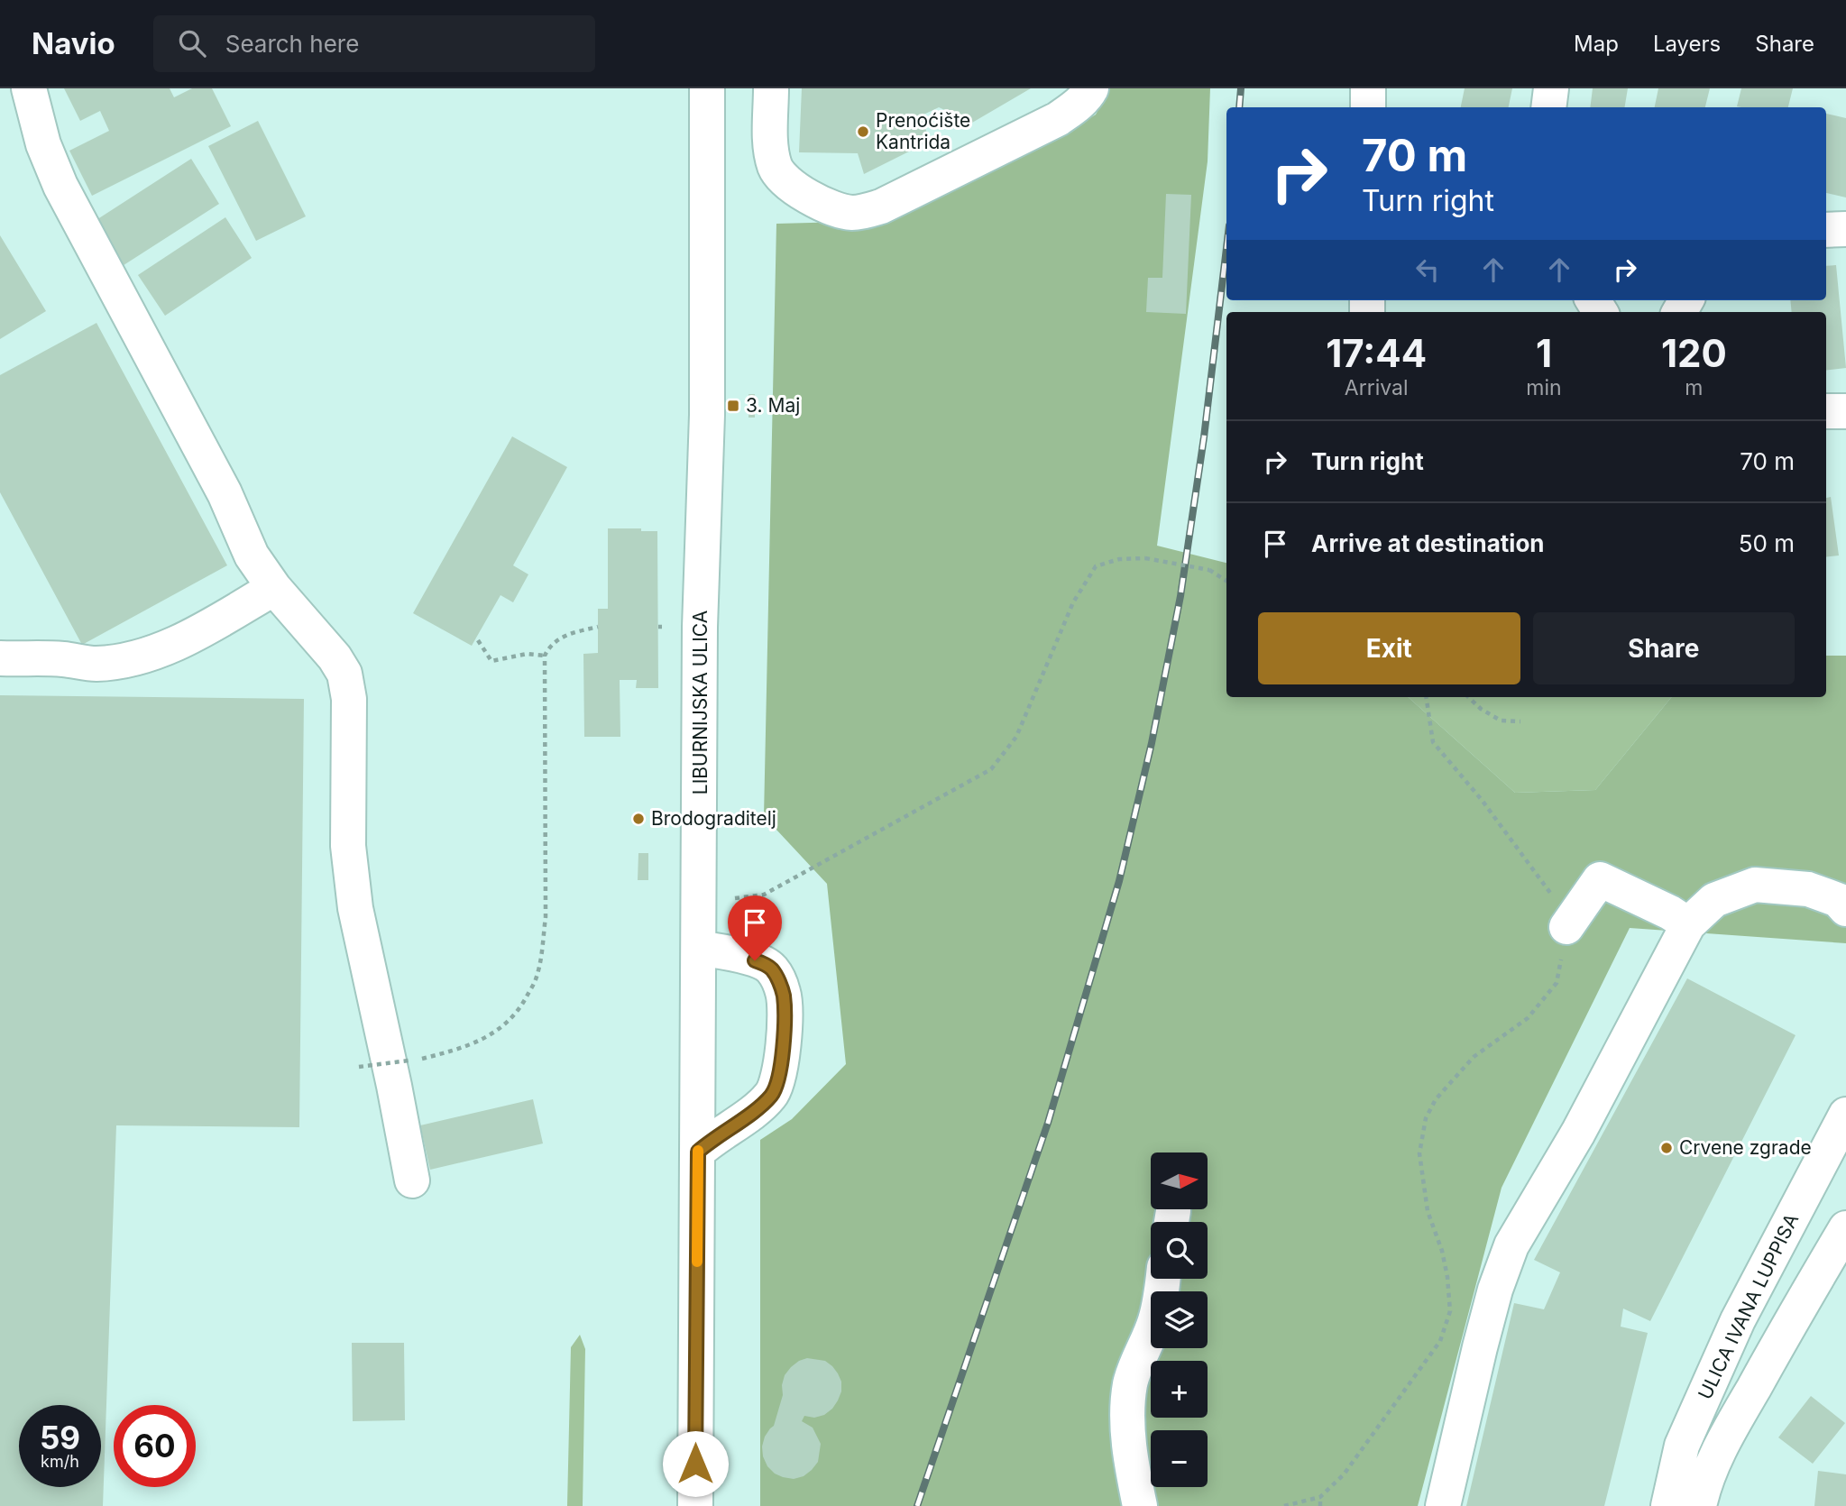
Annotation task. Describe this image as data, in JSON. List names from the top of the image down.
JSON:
{
  "streets": {
    "main road": ["LIBURNIJSKA ULICA", "ULICA IVANA LUPPISA"]
  },
  "places": {
    "other": ["Prenoćište Kantrida", "Brodograditelj", "Crvene zgrade"],
    "transit": ["3. Maj"]
  },
  "north": "right",
  "page": {
    "header": "Navio",
    "search": "Search here",
    "nav": ["Map", "Layers", "Share"],
    "turn": ["70 m", "Turn right"],
    "eta": [
      "17:44",
      "Arrival",
      "1",
      "min",
      "120",
      "m"
    ],
    "list": [
      {
        "name": "Turn right",
        "value": "70 m"
      },
      {
        "name": "Arrive at destination",
        "value": "50 m"
      }
    ],
    "buttons": ["Exit", "Share"],
    "map_buttons": ["+", "−"],
    "speed": "59 km/h",
    "limit": "60"
  }
}
